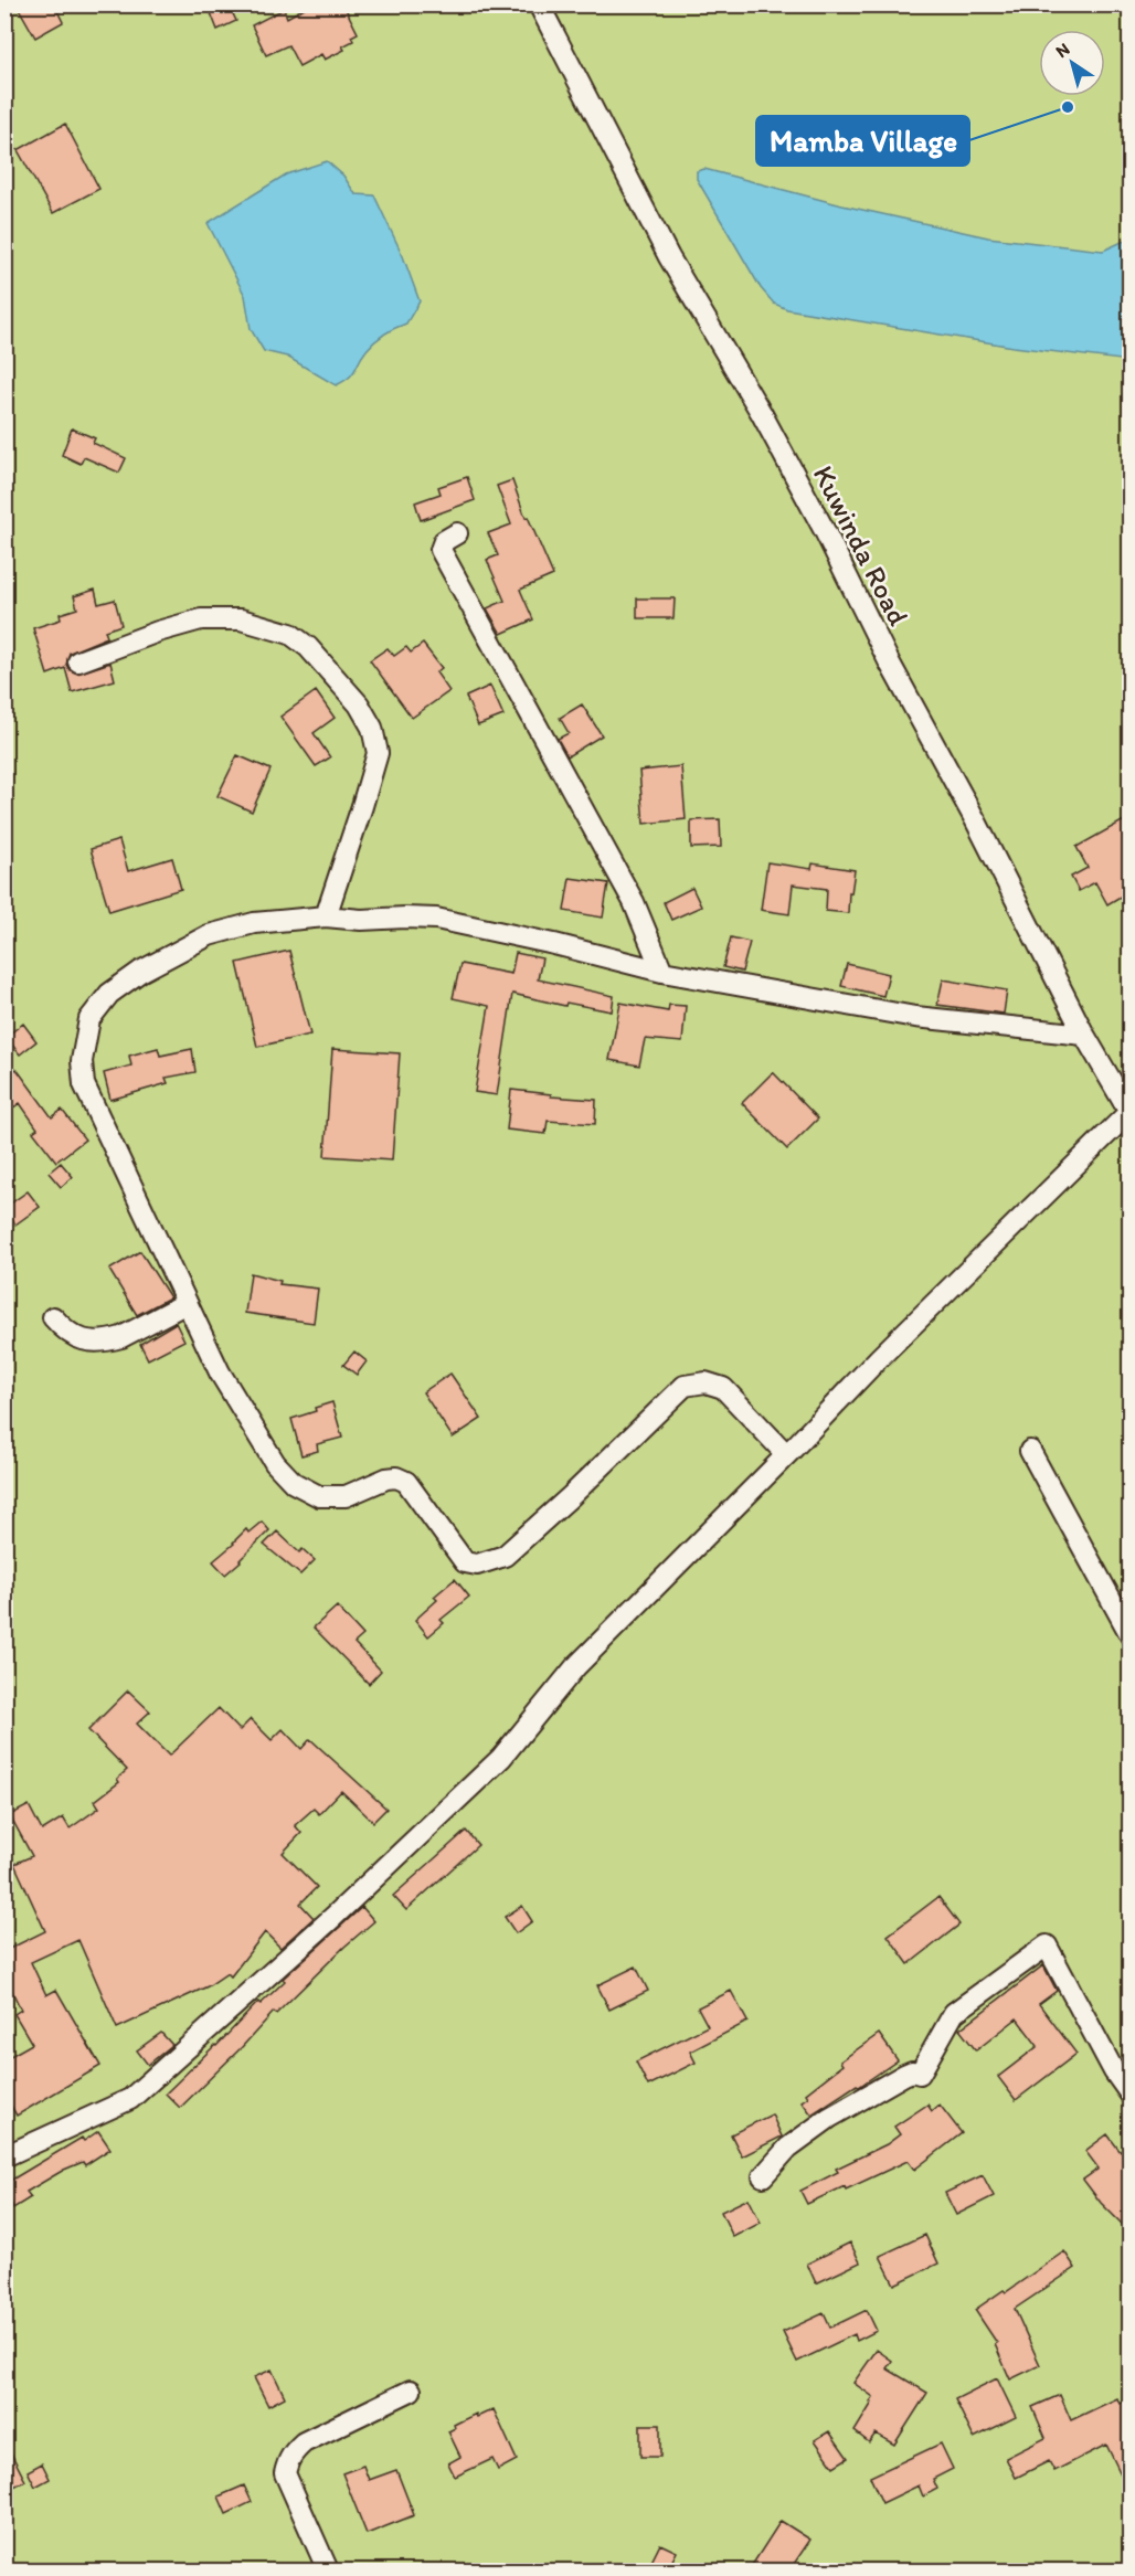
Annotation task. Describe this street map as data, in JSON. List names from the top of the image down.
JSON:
{
  "streets": {
    "street": ["Kuwinda Road"]
  },
  "places": ["Mamba Village"],
  "north": "top left"
}
